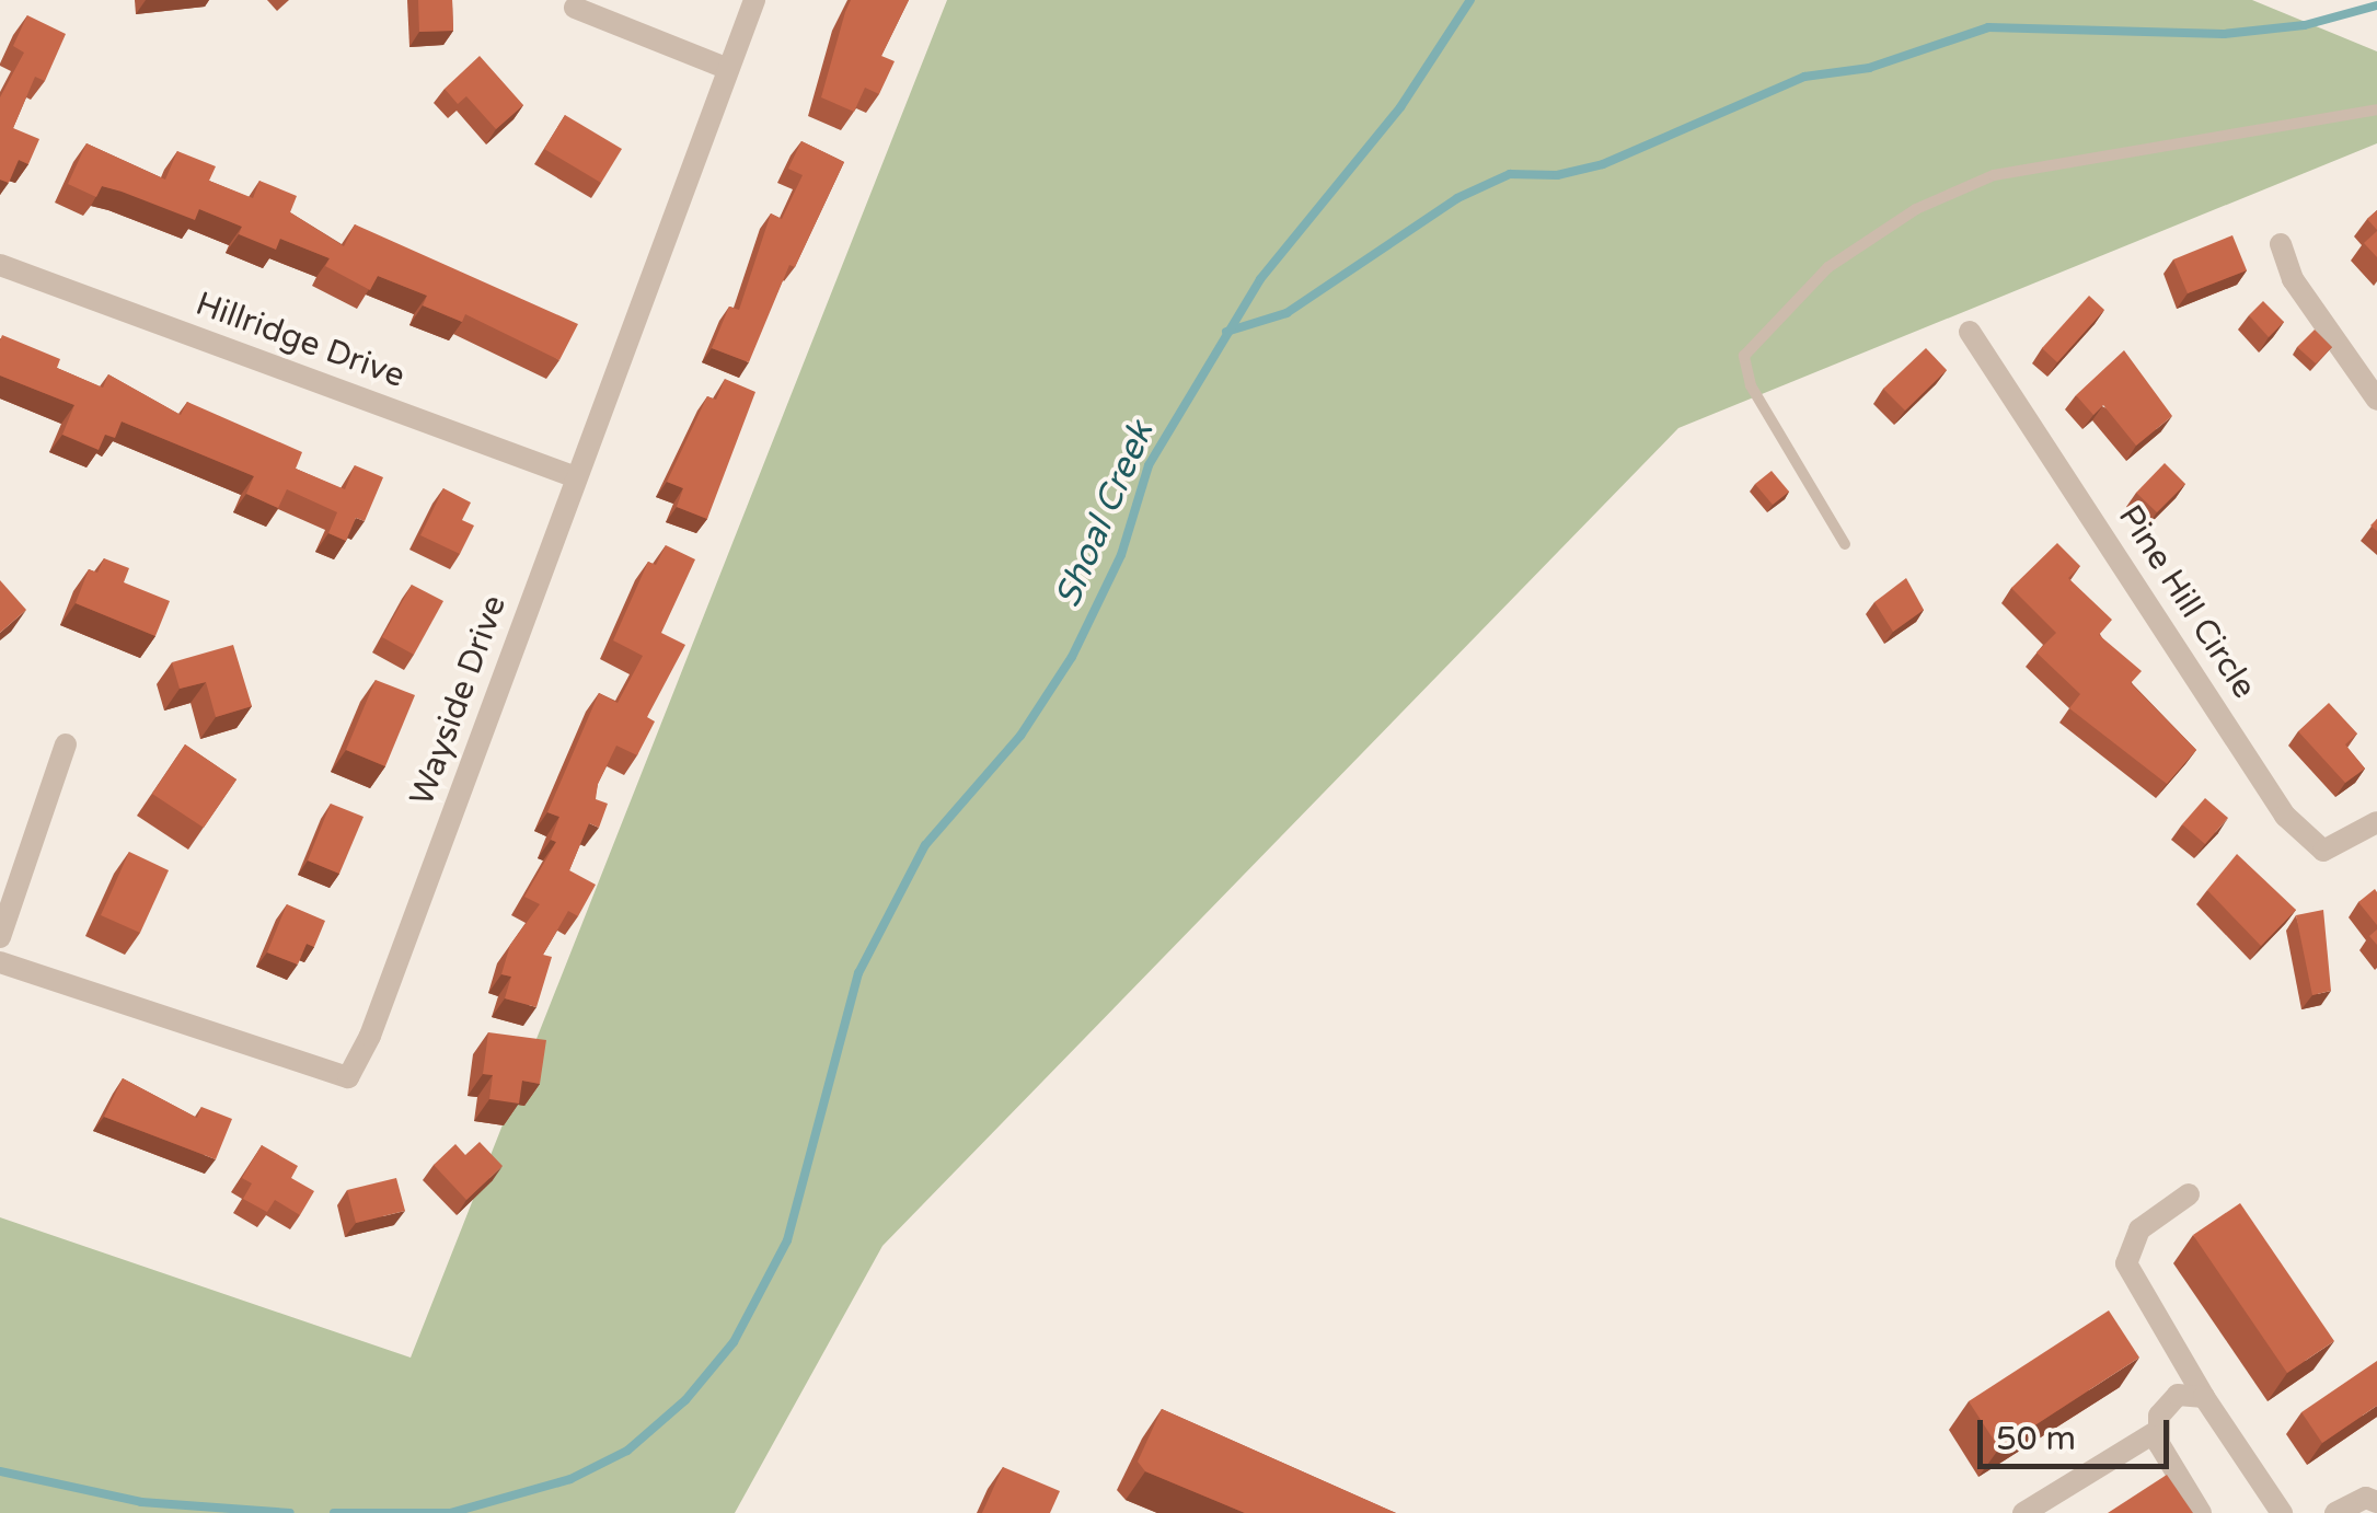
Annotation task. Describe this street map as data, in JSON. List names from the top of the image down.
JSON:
{
  "streets": {
    "street": ["Hillridge Drive", "Pine Hill Circle", "Wayside Drive"]
  },
  "crossings": [
    ["Hillridge Drive", "Wayside Drive"]
  ],
  "water": ["Shoal Creek"],
  "scale_bar": "50 m"
}
